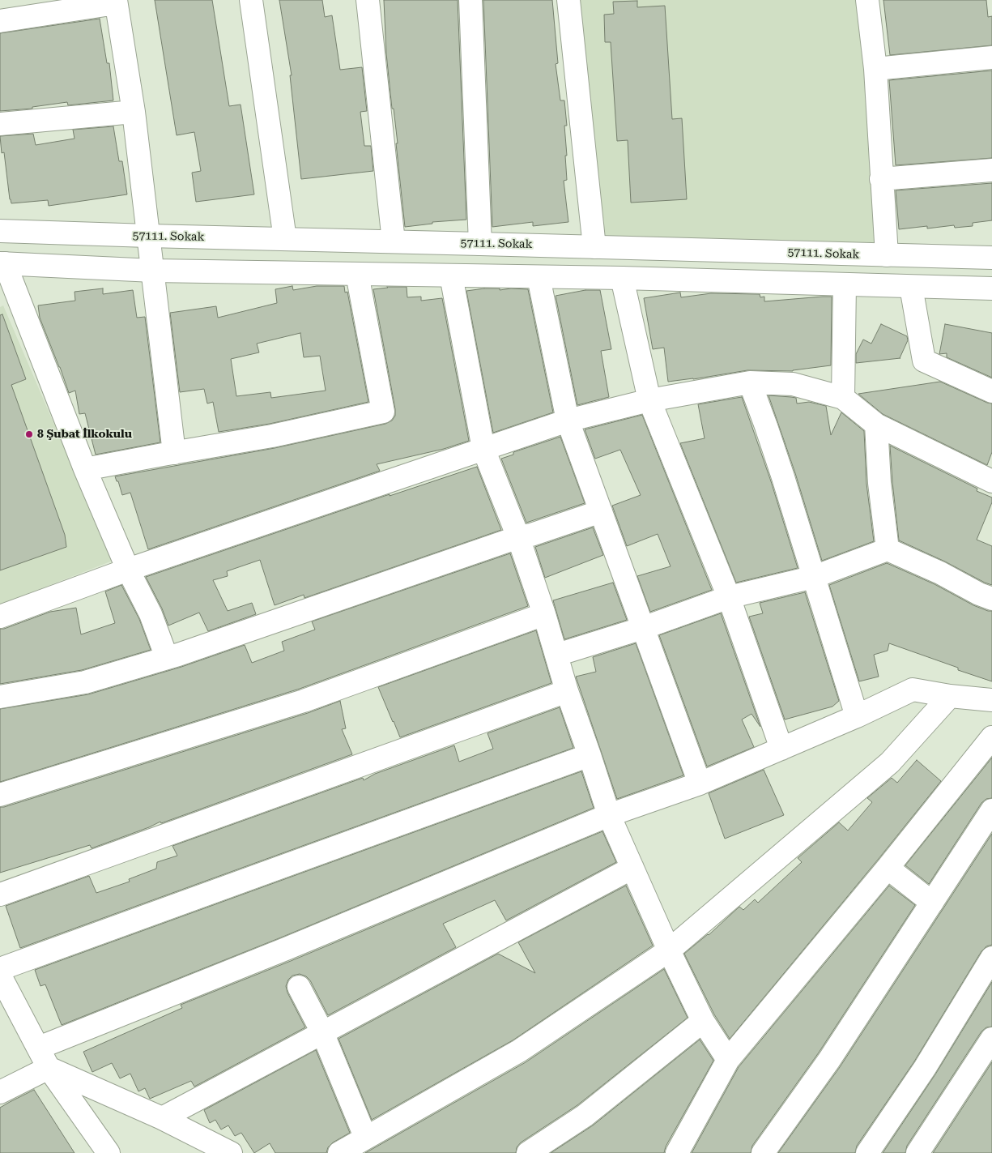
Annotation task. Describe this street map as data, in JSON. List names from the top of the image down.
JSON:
{
  "streets": {
    "street": ["57111. Sokak"]
  },
  "places": ["8 Şubat İlkokulu"]
}
